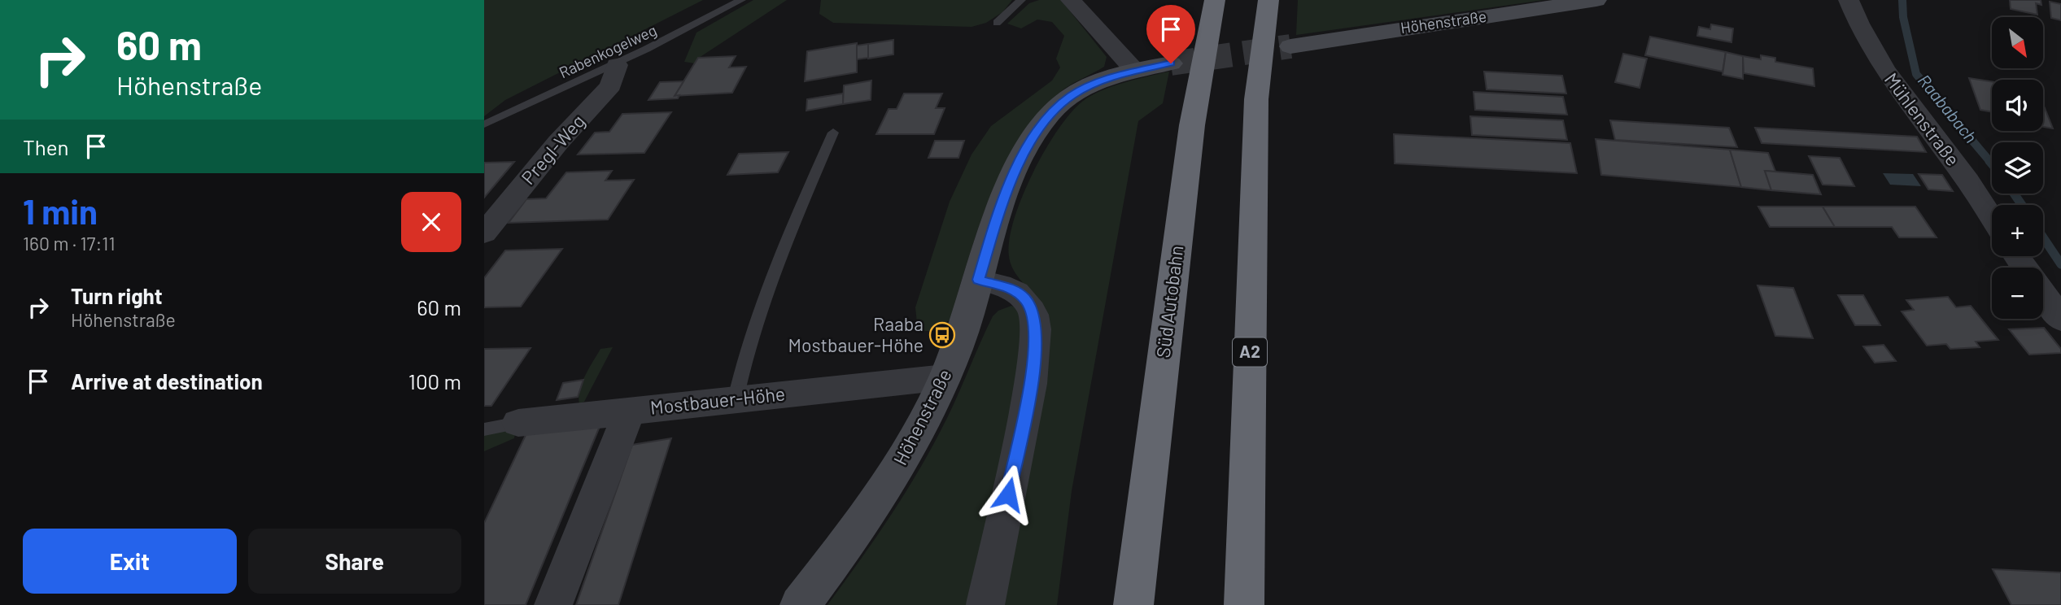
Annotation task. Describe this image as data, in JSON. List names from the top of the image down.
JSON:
{
  "streets": {
    "highway": ["Süd Autobahn", "A2"],
    "street": [
      "Höhenstraße",
      "Mühlenstraße",
      "Pregl-Weg",
      "Mostbauer-Höhe"
    ],
    "lane": ["Rabenkogelweg"]
  },
  "crossings": [
    ["Höhenstraße", "Mostbauer-Höhe"],
    ["Rabenkogelweg", "Pregl-Weg"]
  ],
  "water": ["Raababach"],
  "places": {
    "bus stop": ["Raaba Mostbauer-Höhe"]
  },
  "north": "bottom right",
  "page": {
    "turn": ["60 m", "Höhenstraße"],
    "map_buttons": ["+", "−"],
    "then": "Then",
    "heading": ["1 min", "160 m · 17:11"],
    "list": [
      {
        "name": "Turn right",
        "note": "Höhenstraße",
        "value": "60 m"
      },
      {
        "name": "Arrive at destination",
        "value": "100 m"
      }
    ],
    "buttons": ["Exit", "Share"]
  }
}
